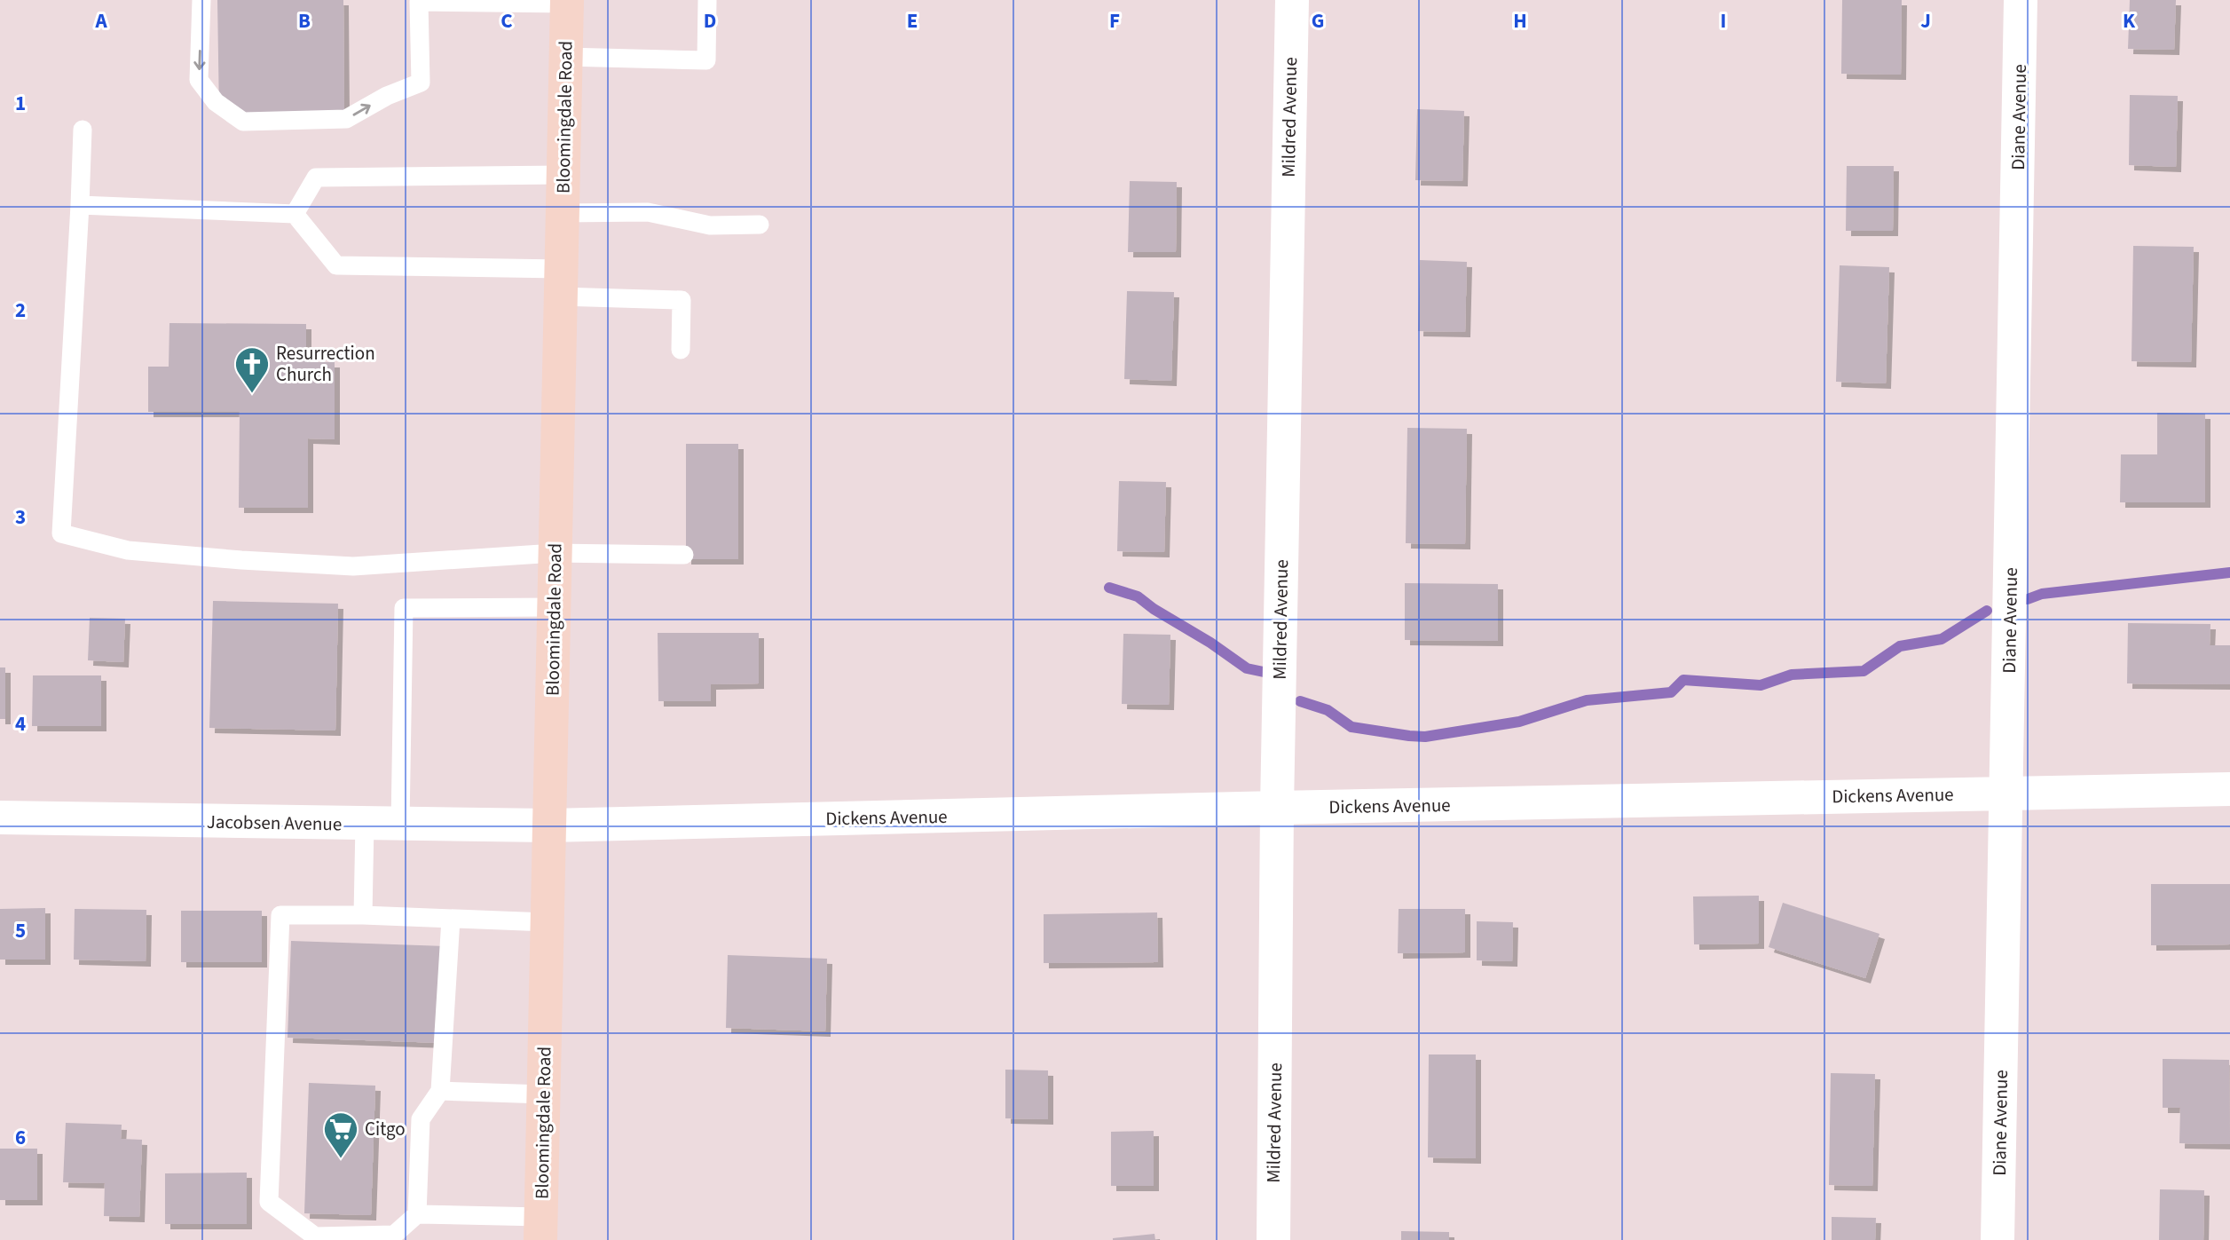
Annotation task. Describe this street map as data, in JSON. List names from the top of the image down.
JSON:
{
  "streets": {
    "main road": ["Bloomingdale Road"],
    "street": [
      "Mildred Avenue",
      "Diane Avenue",
      "Dickens Avenue",
      "Jacobsen Avenue"
    ]
  },
  "crossings": [
    ["Bloomingdale Road", "Dickens Avenue"],
    ["Bloomingdale Road", "Jacobsen Avenue"],
    ["Mildred Avenue", "Dickens Avenue"],
    ["Diane Avenue", "Dickens Avenue"],
    ["Dickens Avenue", "Jacobsen Avenue"]
  ],
  "places": {
    "church": ["Resurrection Church"],
    "supermarket": ["Citgo"]
  },
  "grid": {
    "columns": [
      "A",
      "B",
      "C",
      "D",
      "E",
      "F",
      "G",
      "H",
      "I",
      "J",
      "K"
    ],
    "rows": [
      "1",
      "2",
      "3",
      "4",
      "5",
      "6"
    ]
  }
}
